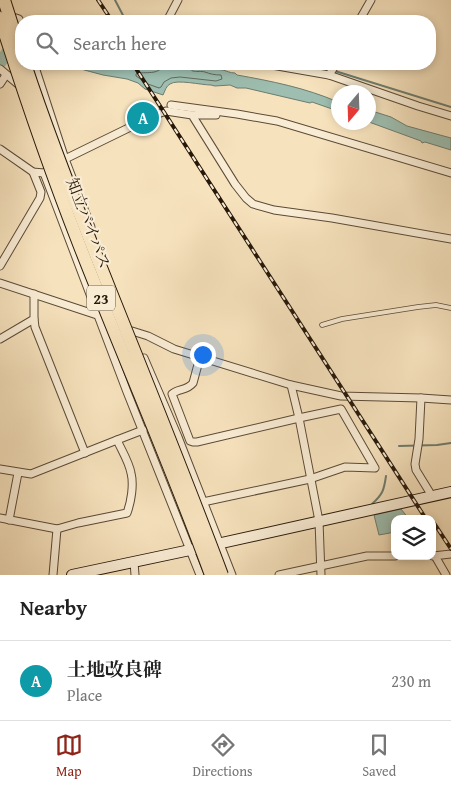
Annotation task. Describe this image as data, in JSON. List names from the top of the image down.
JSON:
{
  "streets": {
    "highway": ["知立バイパス", "23"]
  },
  "north": "bottom",
  "page": {
    "search": "Search here",
    "pins": "A",
    "heading": "Nearby",
    "list": [
      {
        "mark": "A",
        "name": "土地改良碑",
        "note": "Place",
        "value": "230 m"
      }
    ],
    "nav": ["Map", "Directions", "Saved"]
  }
}
